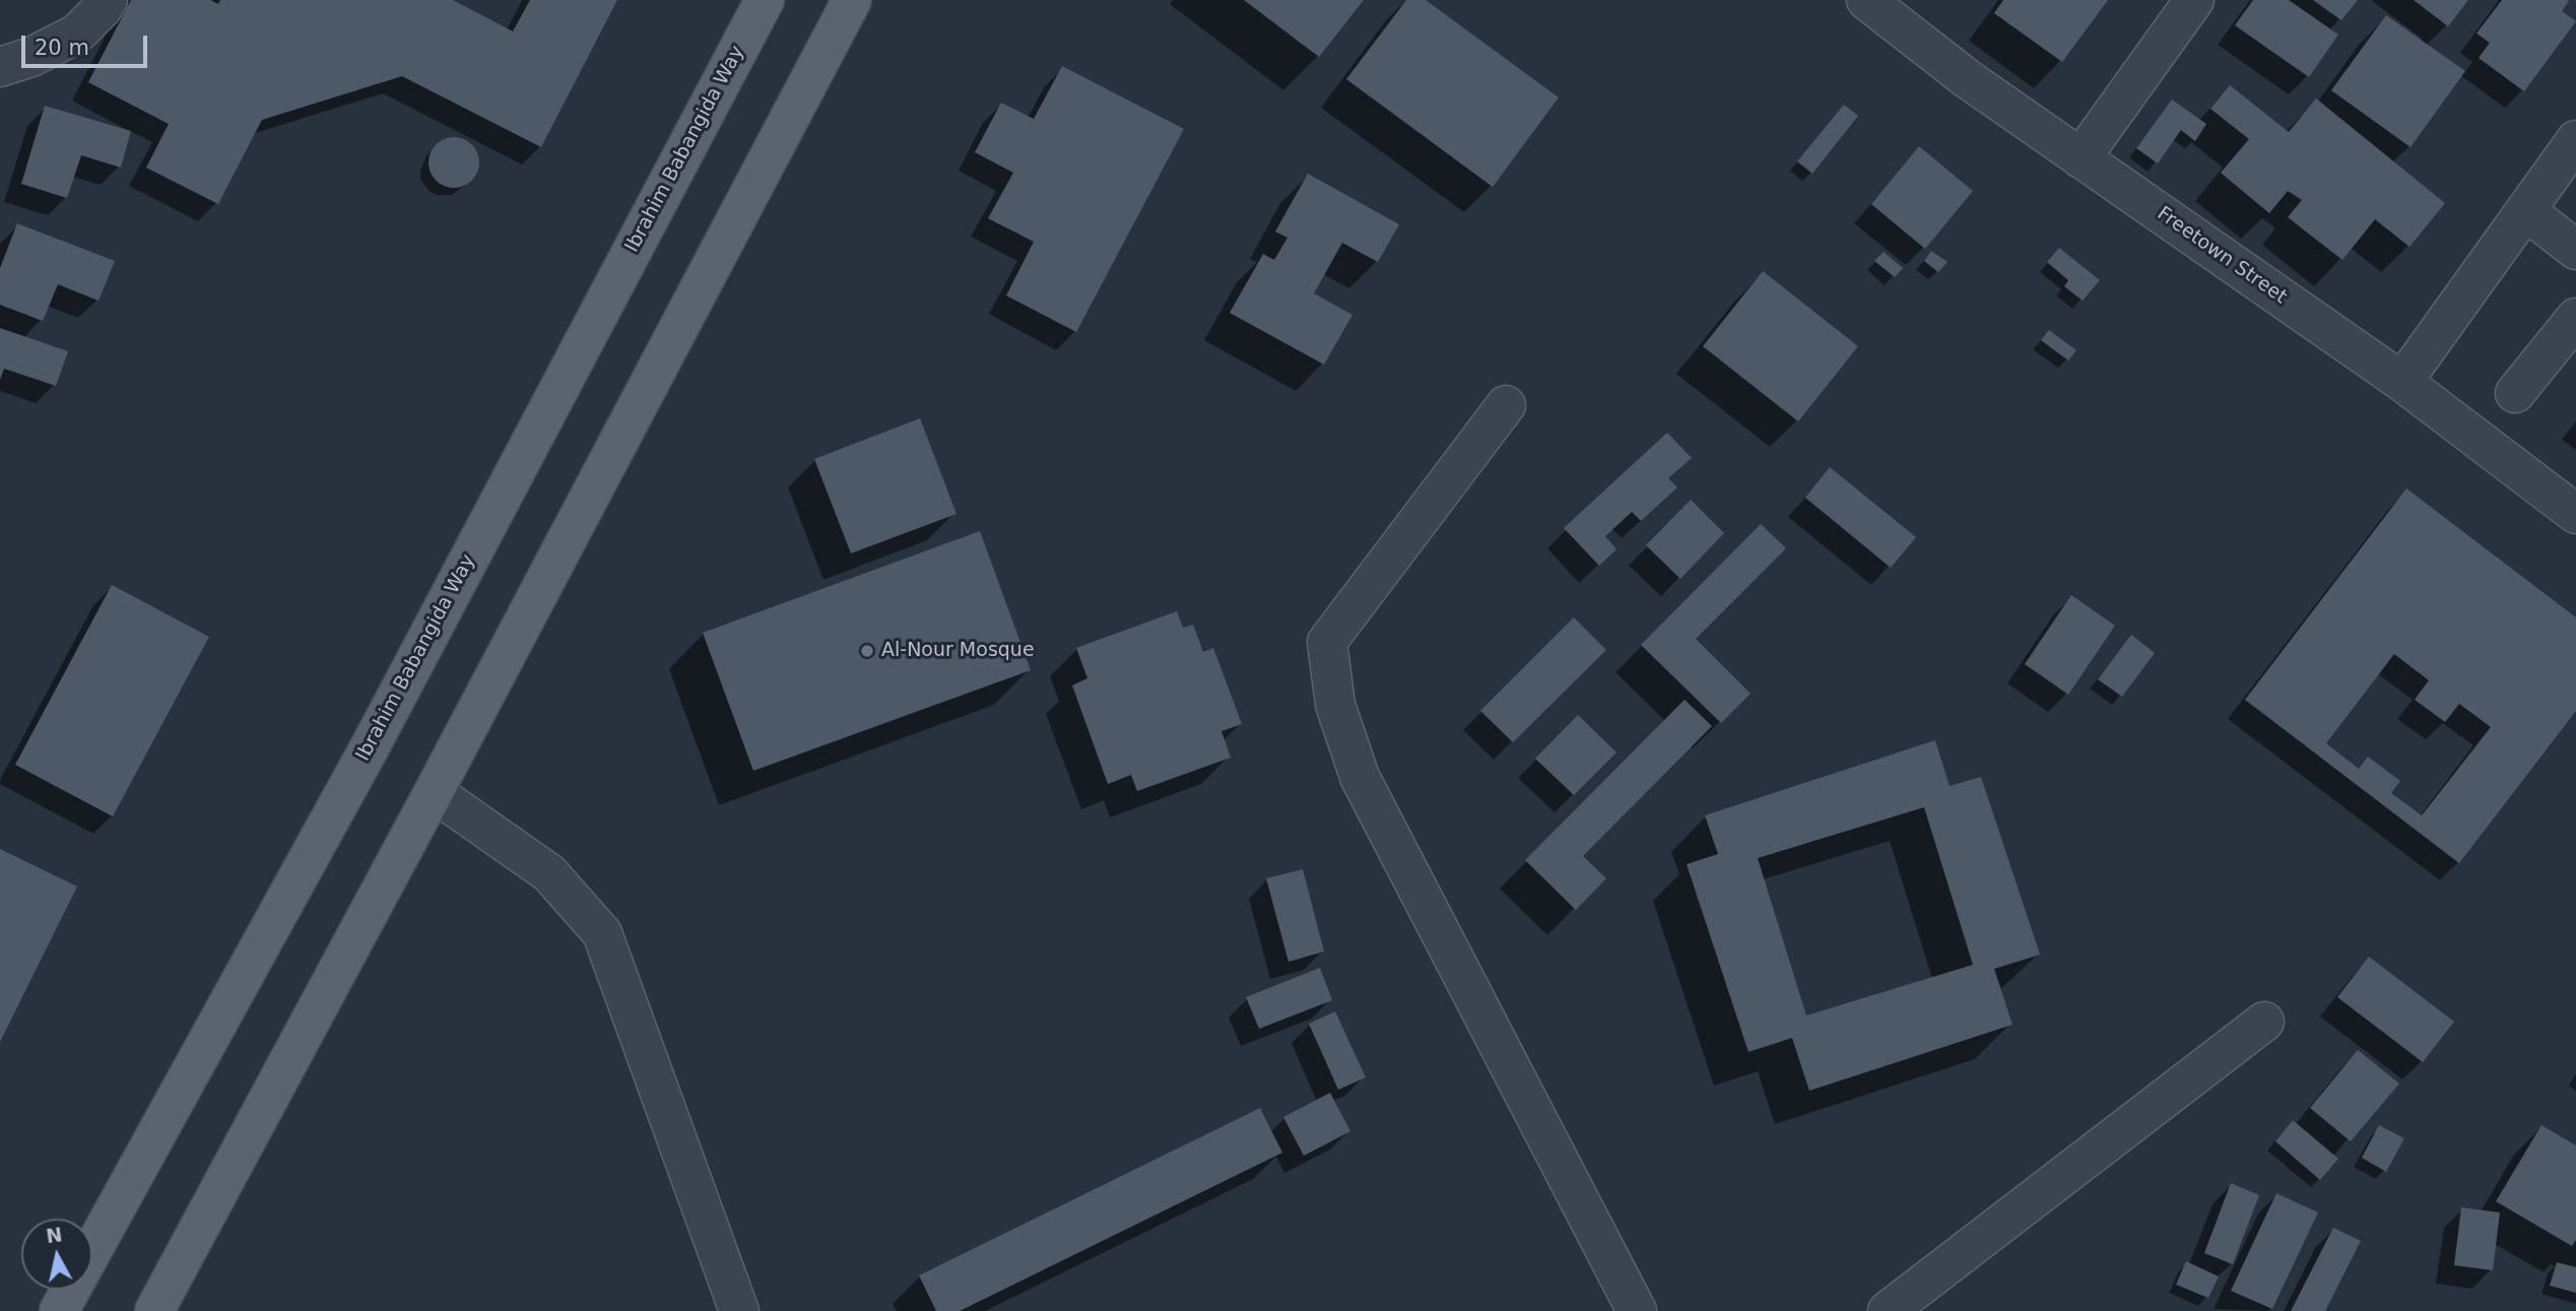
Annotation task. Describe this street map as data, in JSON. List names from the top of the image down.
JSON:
{
  "streets": {
    "main road": ["Ibrahim Babangida Way"],
    "street": ["Freetown Street"]
  },
  "places": ["Al-Nour Mosque"],
  "scale_bar": "20 m",
  "north": "top"
}
